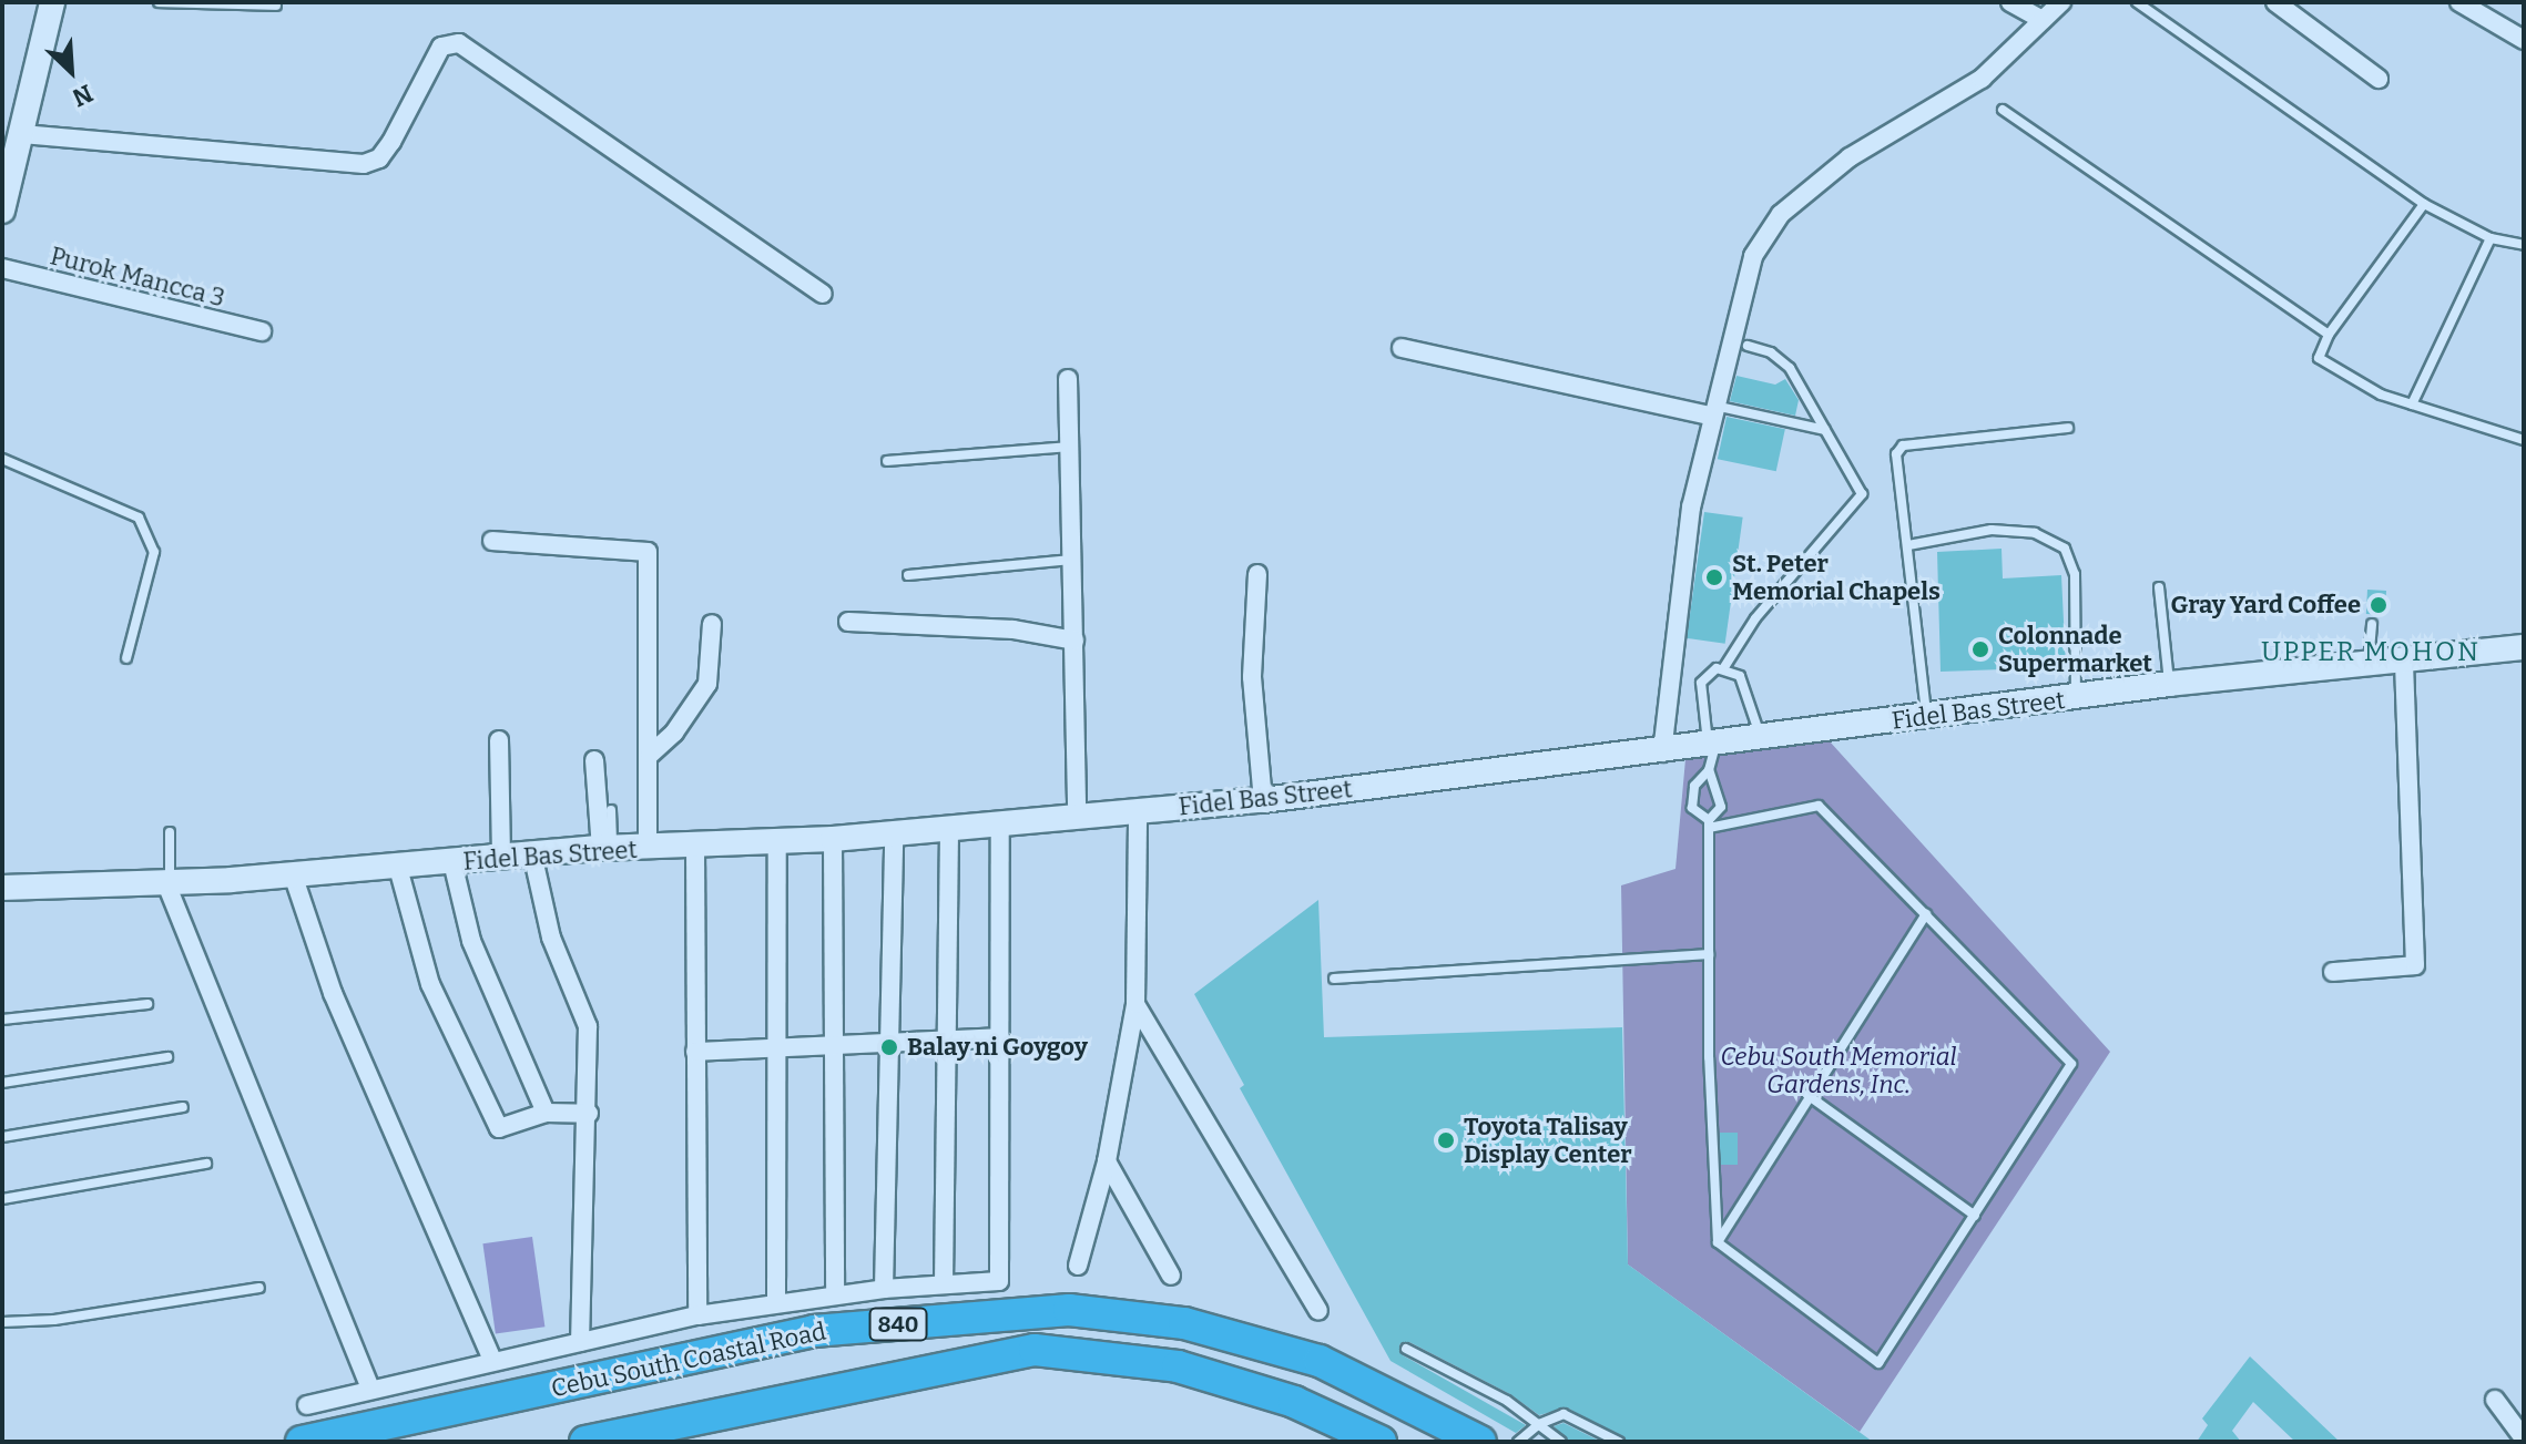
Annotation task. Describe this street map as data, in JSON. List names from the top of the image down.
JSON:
{
  "streets": {
    "highway": ["840", "Cebu South Coastal Road"],
    "street": ["Purok Mancca 3", "Fidel Bas Street"]
  },
  "districts": ["UPPER MOHON"],
  "parks": ["Cebu South Memorial Gardens, Inc."],
  "places": [
    "St. Peter Memorial Chapels",
    "Gray Yard Coffee",
    "Colonnade Supermarket",
    "Balay ni Goygoy",
    "Toyota Talisay Display Center"
  ],
  "north": "bottom right"
}
